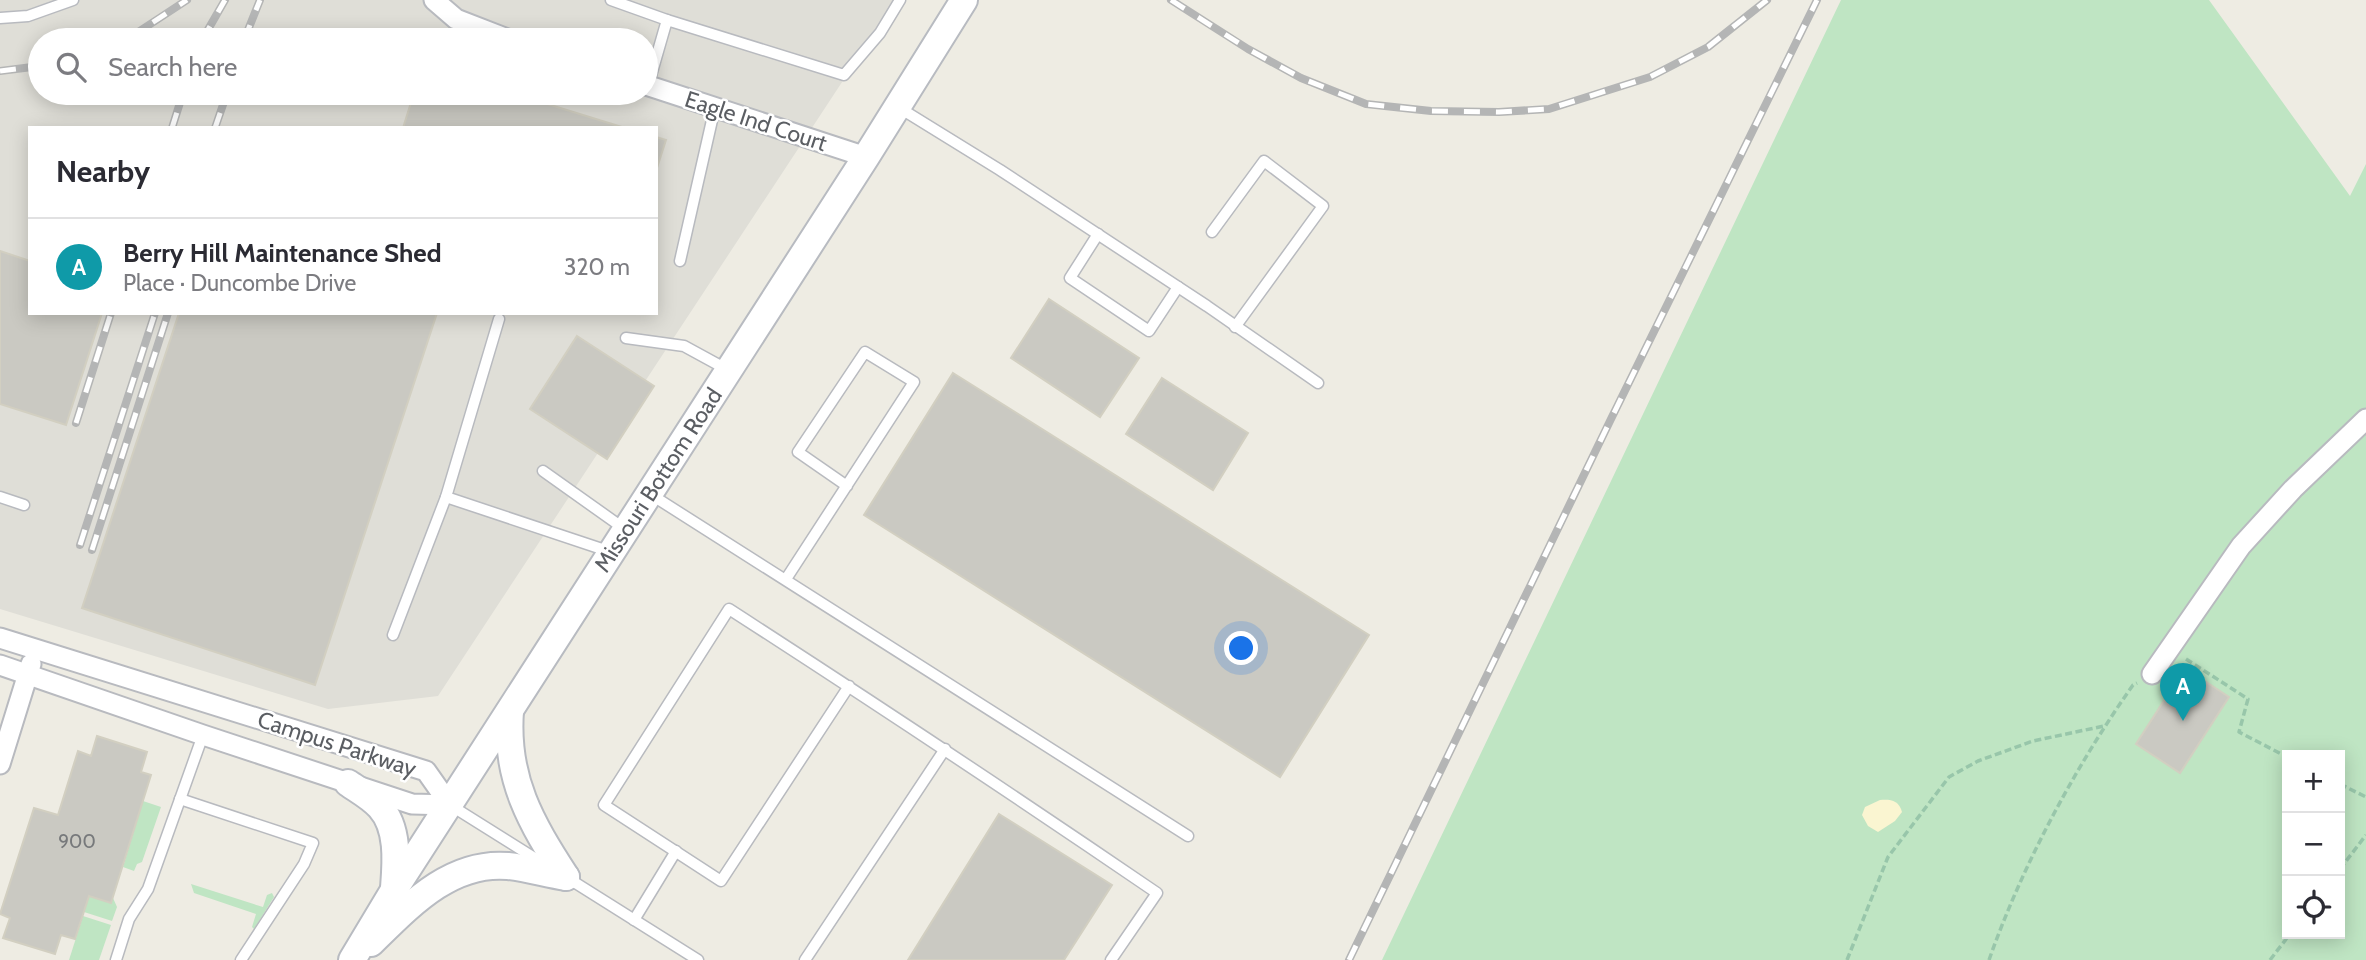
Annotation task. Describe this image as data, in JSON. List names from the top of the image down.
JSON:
{
  "streets": {
    "street": ["Eagle Ind Court", "Missouri Bottom Road", "Campus Parkway"]
  },
  "crossings": [
    ["Eagle Ind Court", "Missouri Bottom Road"],
    ["Missouri Bottom Road", "Campus Parkway"]
  ],
  "house_numbers": ["900"],
  "page": {
    "search": "Search here",
    "heading": "Nearby",
    "list": [
      {
        "mark": "A",
        "name": "Berry Hill Maintenance Shed",
        "note": "Place · Duncombe Drive",
        "value": "320 m"
      }
    ],
    "pins": "A",
    "map_buttons": ["+", "−"]
  }
}
